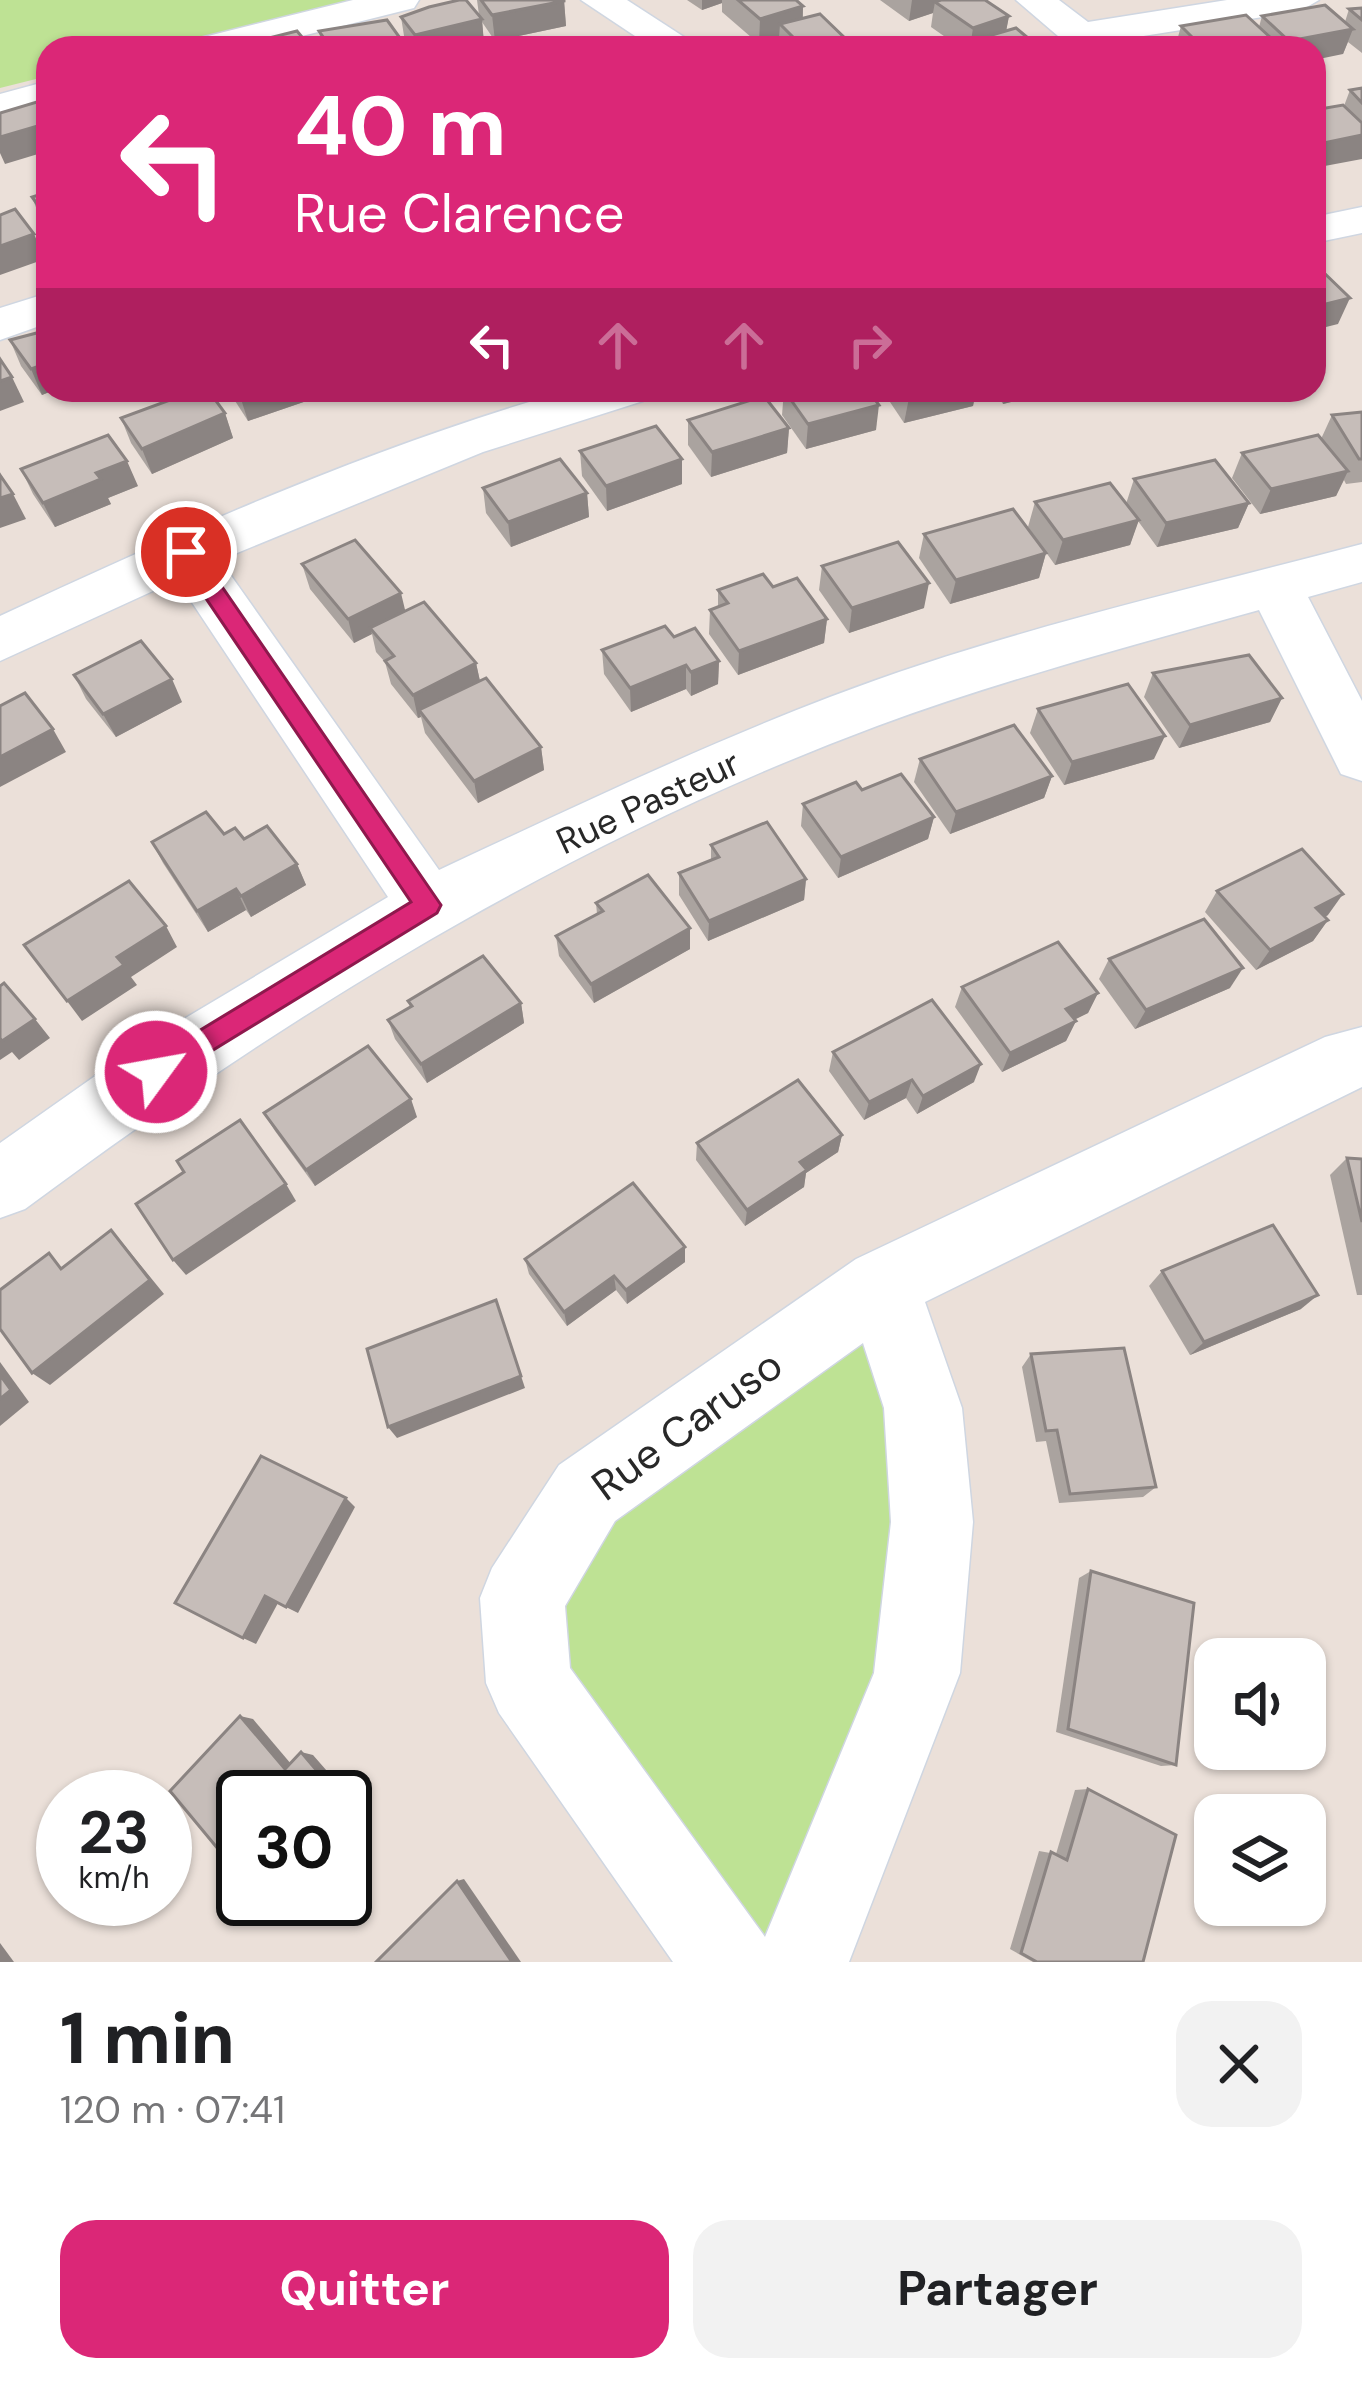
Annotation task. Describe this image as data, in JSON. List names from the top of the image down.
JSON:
{
  "streets": {
    "street": ["Rue Pasteur", "Rue Caruso"]
  },
  "page": {
    "turn": ["40 m", "Rue Clarence"],
    "speed": "23 km/h",
    "limit": "30",
    "heading": ["1 min", "120 m · 07:41"],
    "buttons": ["Quitter", "Partager"]
  }
}
